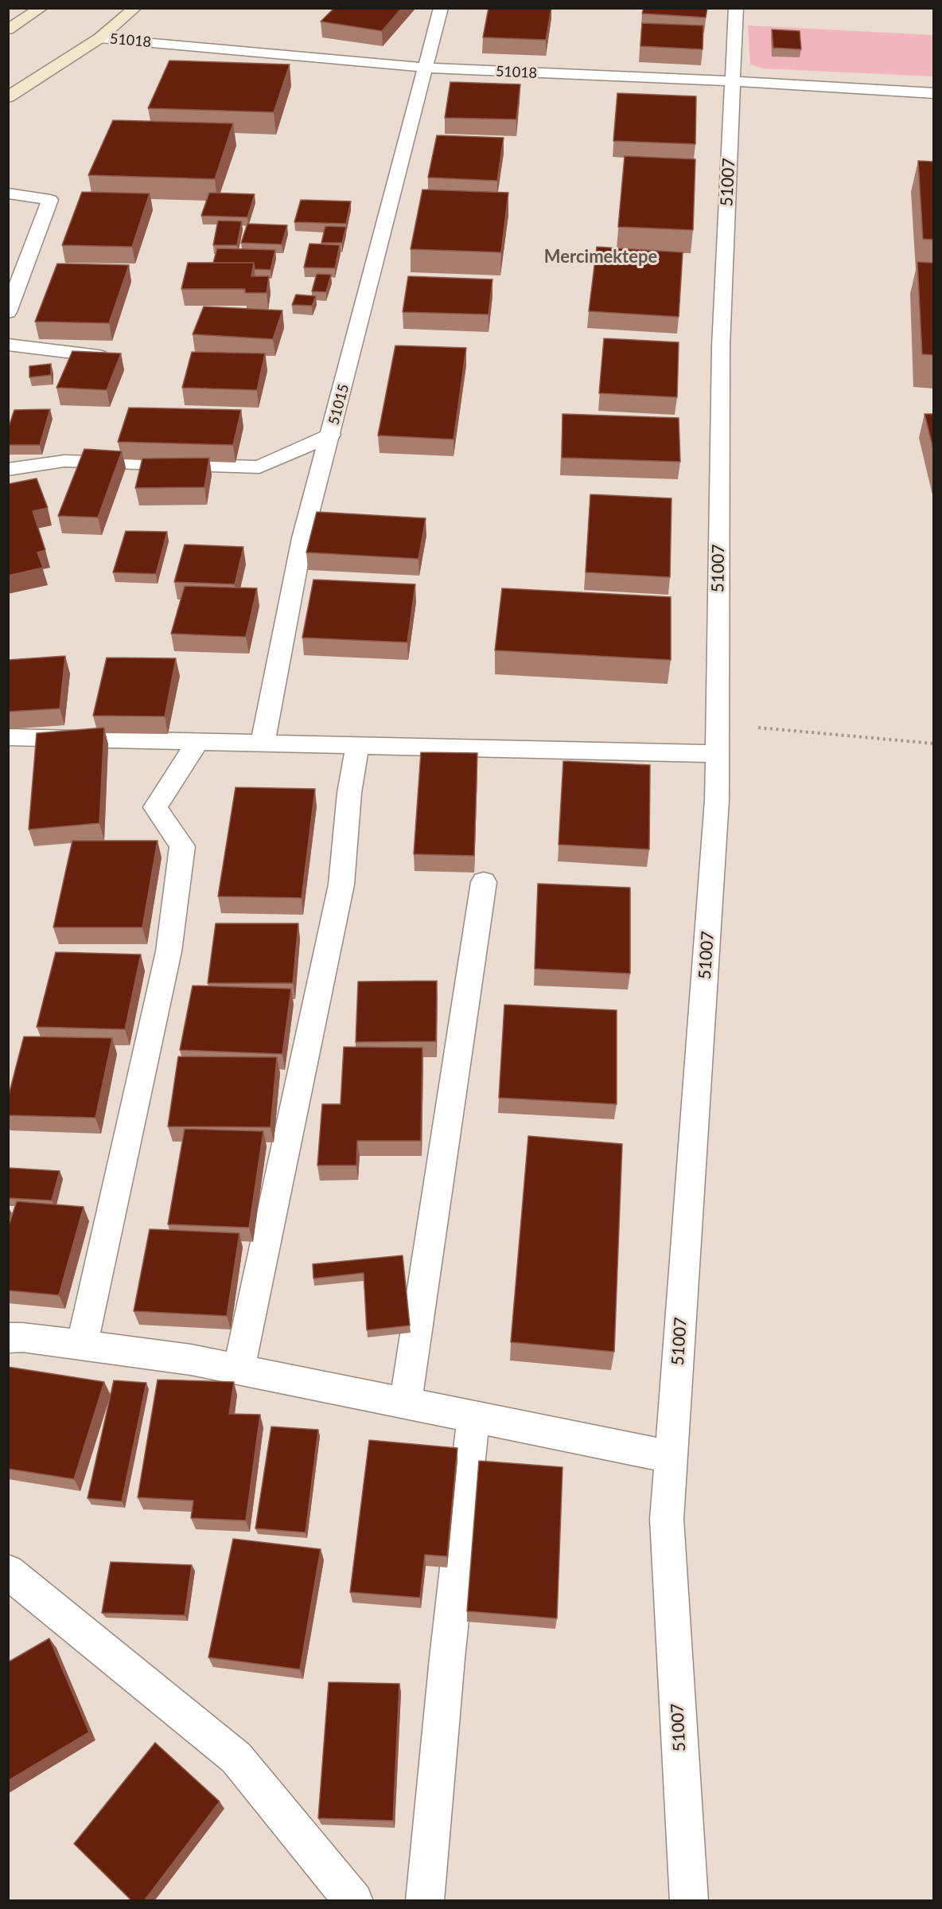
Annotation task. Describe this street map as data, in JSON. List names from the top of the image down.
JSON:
{
  "streets": {
    "street": ["51018", "51007", "51015"]
  },
  "crossings": [
    ["51018", "51007"],
    ["51018", "51015"]
  ],
  "districts": ["Mercimektepe"]
}
